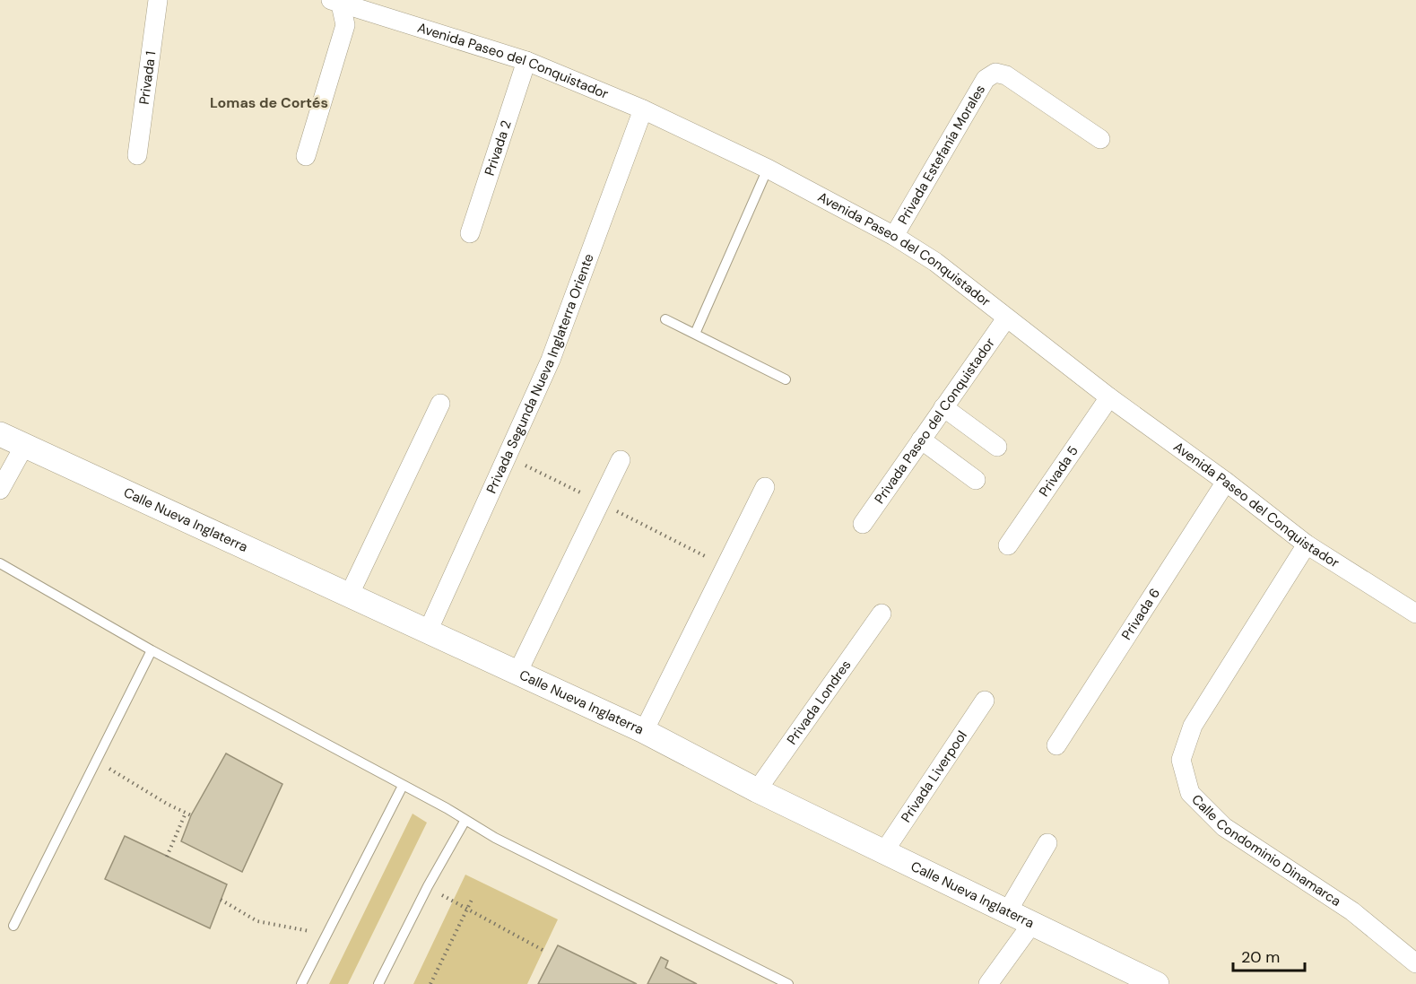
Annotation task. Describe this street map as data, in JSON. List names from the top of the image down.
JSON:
{
  "streets": {
    "street": [
      "Avenida Paseo del Conquistador",
      "Privada 1",
      "Privada 2",
      "Privada Estefanía Morales",
      "Privada Segunda Nueva Inglaterra Oriente",
      "Privada Paseo del Conquistador",
      "Privada 5",
      "Calle Nueva Inglaterra",
      "Privada 6",
      "Privada Londres",
      "Privada Liverpool",
      "Calle Condominio Dinamarca"
    ]
  },
  "crossings": [
    ["Avenida Paseo del Conquistador", "Privada 2"],
    ["Avenida Paseo del Conquistador", "Privada Estefanía Morales"],
    ["Avenida Paseo del Conquistador", "Privada Segunda Nueva Inglaterra Oriente"],
    ["Avenida Paseo del Conquistador", "Privada Paseo del Conquistador"],
    ["Avenida Paseo del Conquistador", "Privada 5"],
    ["Avenida Paseo del Conquistador", "Privada 6"],
    ["Avenida Paseo del Conquistador", "Calle Condominio Dinamarca"],
    ["Privada Segunda Nueva Inglaterra Oriente", "Calle Nueva Inglaterra"],
    ["Calle Nueva Inglaterra", "Privada Londres"],
    ["Calle Nueva Inglaterra", "Privada Liverpool"]
  ],
  "districts": ["Lomas de Cortés"],
  "scale_bar": "20 m"
}
